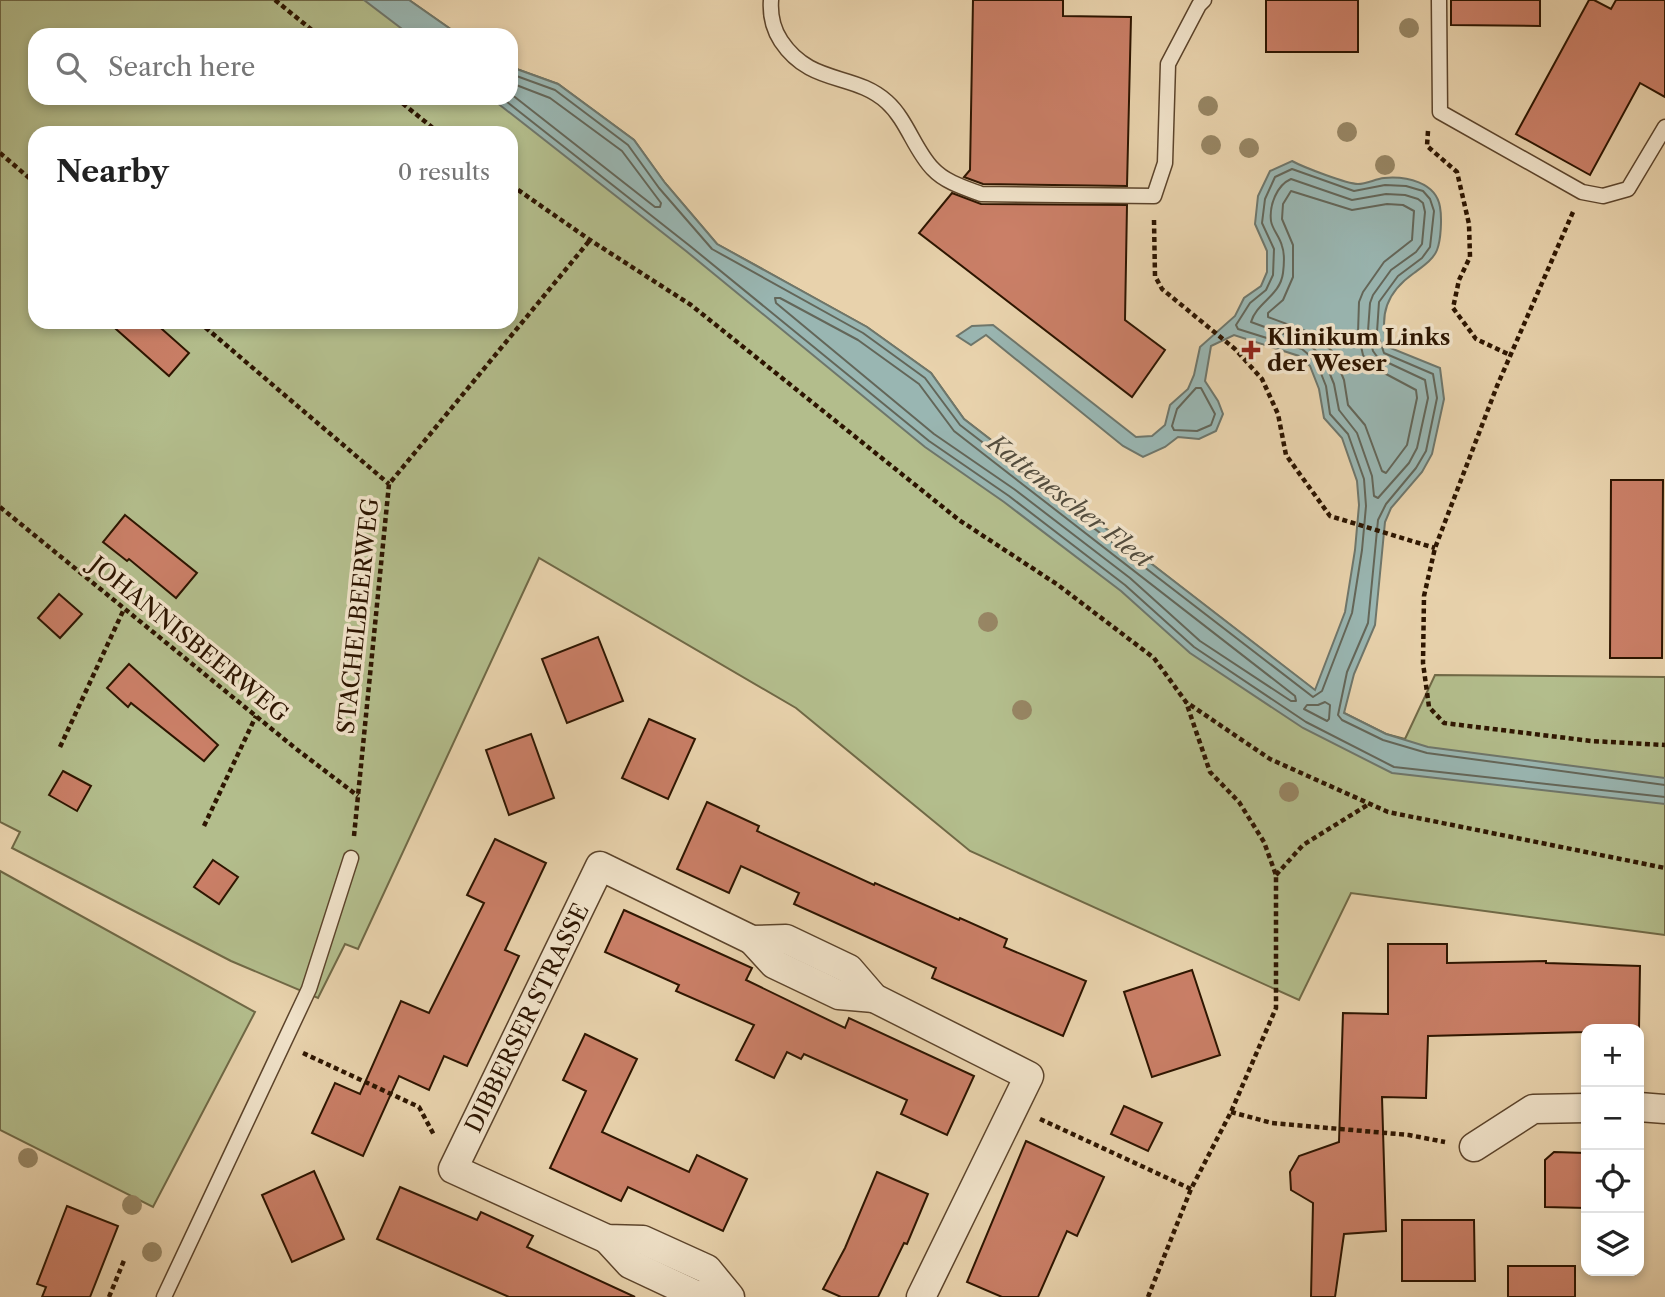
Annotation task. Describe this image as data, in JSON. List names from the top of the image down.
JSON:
{
  "streets": {
    "street": ["DIBBERSER STRASSE"],
    "path": ["STACHELBEERWEG", "JOHANNISBEERWEG"]
  },
  "crossings": [
    ["STACHELBEERWEG", "JOHANNISBEERWEG"]
  ],
  "water": ["Kattenescher Fleet"],
  "places": {
    "health": ["Klinikum Links der Weser"]
  },
  "page": {
    "search": "Search here",
    "heading": ["Nearby", "0 results"],
    "map_buttons": ["+", "−"]
  }
}
